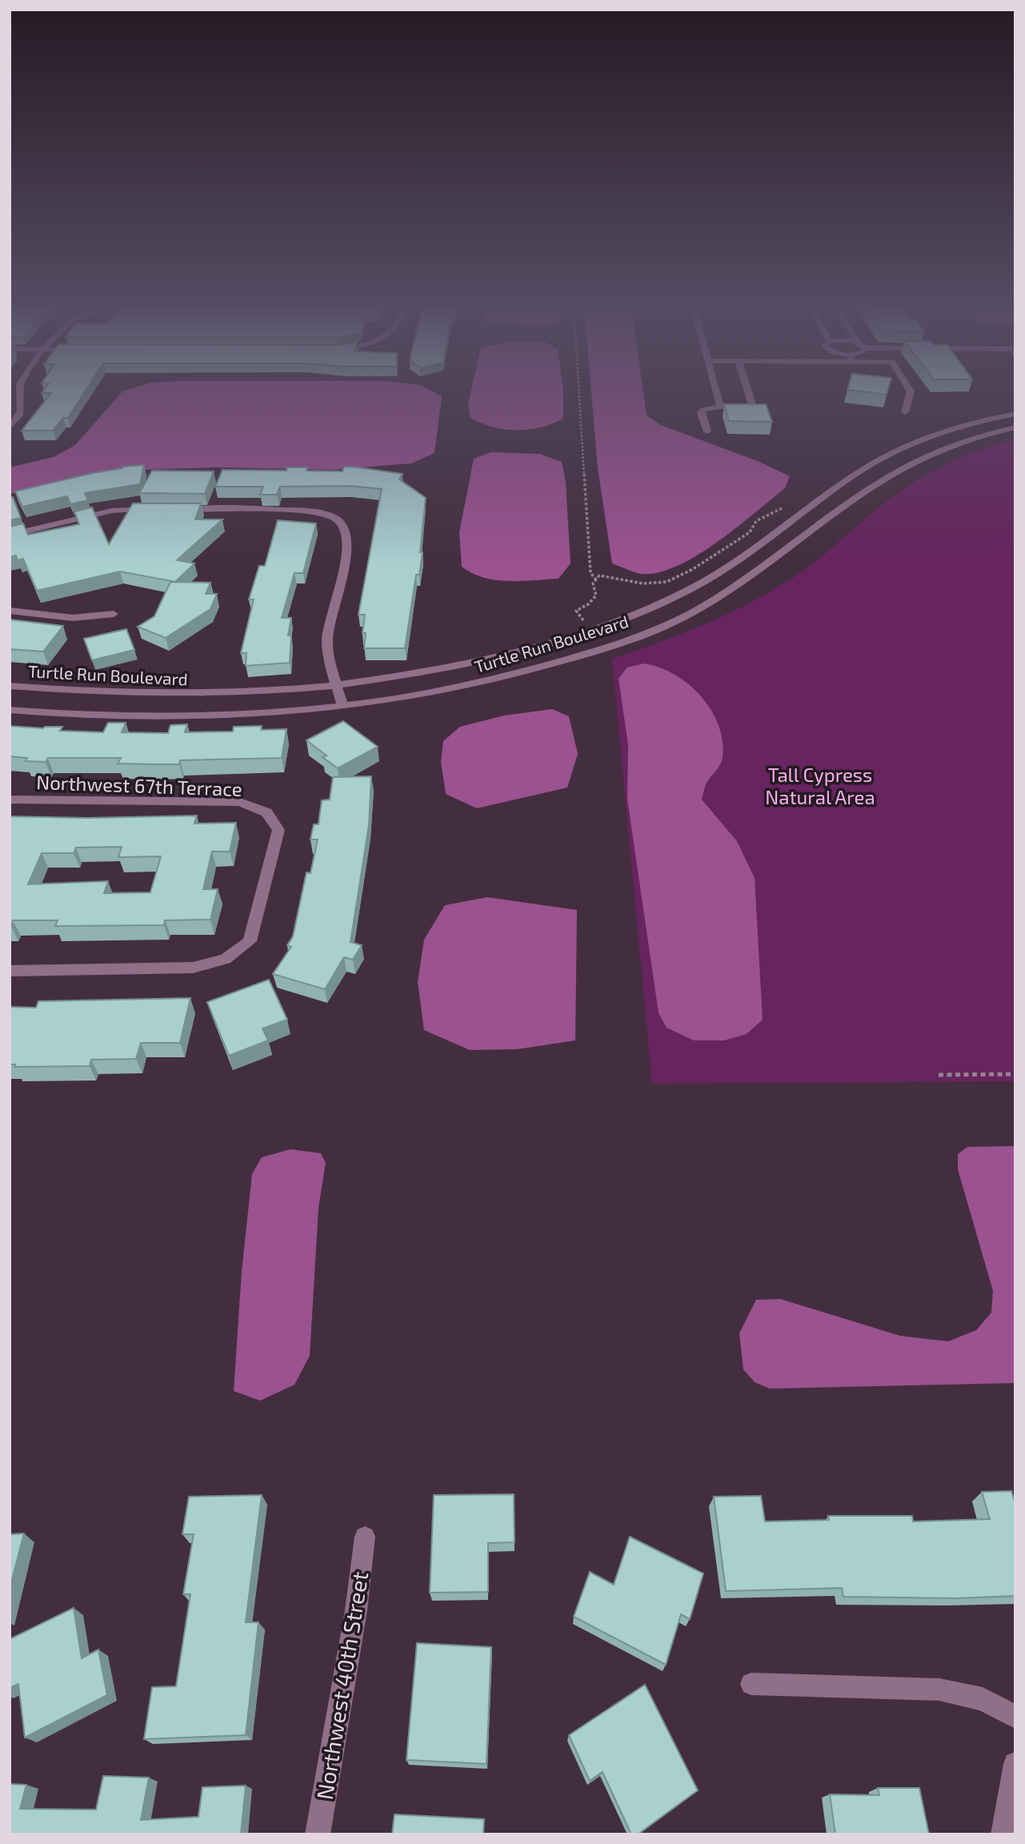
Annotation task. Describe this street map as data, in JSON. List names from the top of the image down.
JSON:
{
  "streets": {
    "street": ["Turtle Run Boulevard", "Northwest 67th Terrace", "Northwest 40th Street"]
  },
  "parks": ["Tall Cypress Natural Area"]
}
